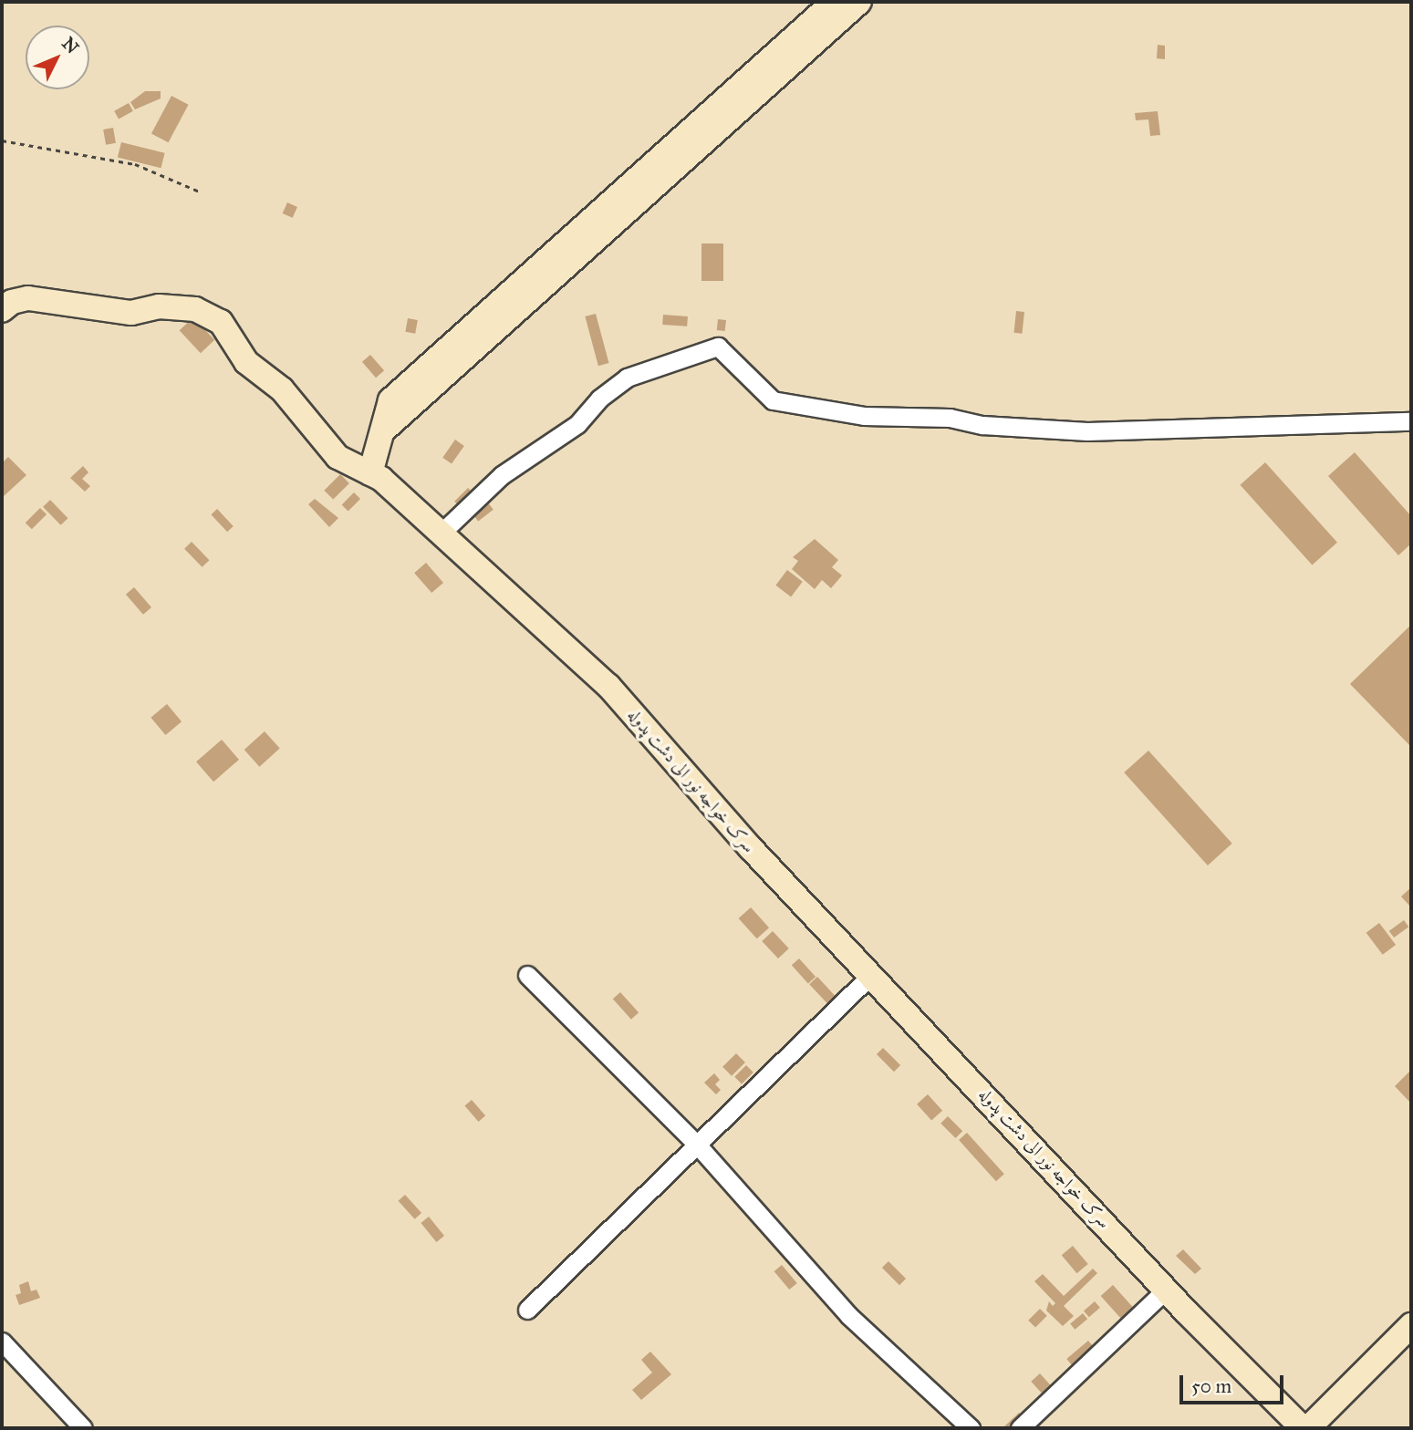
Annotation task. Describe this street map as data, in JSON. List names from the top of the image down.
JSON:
{
  "streets": {
    "main road": ["سرک خواجه نور الی دشت پدوله"]
  },
  "scale_bar": "50 m",
  "north": "top right"
}
